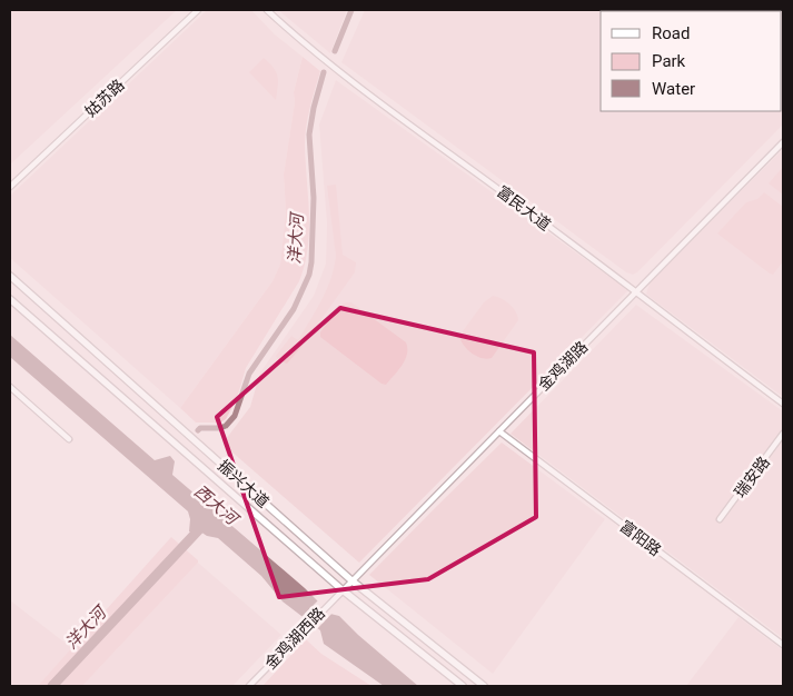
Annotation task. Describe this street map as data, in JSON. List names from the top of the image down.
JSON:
{
  "streets": {
    "main road": ["振兴大道"],
    "street": [
      "姑苏路",
      "富民大道",
      "金鸡湖路",
      "瑞安路",
      "富阳路",
      "金鸡湖西路"
    ]
  },
  "crossings": [
    ["富民大道", "金鸡湖路"],
    ["金鸡湖路", "振兴大道"],
    ["金鸡湖路", "富阳路"],
    ["金鸡湖路", "金鸡湖西路"],
    ["振兴大道", "金鸡湖西路"]
  ],
  "water": ["洋大河", "西大河"],
  "legend": ["Road", "Park", "Water"]
}
